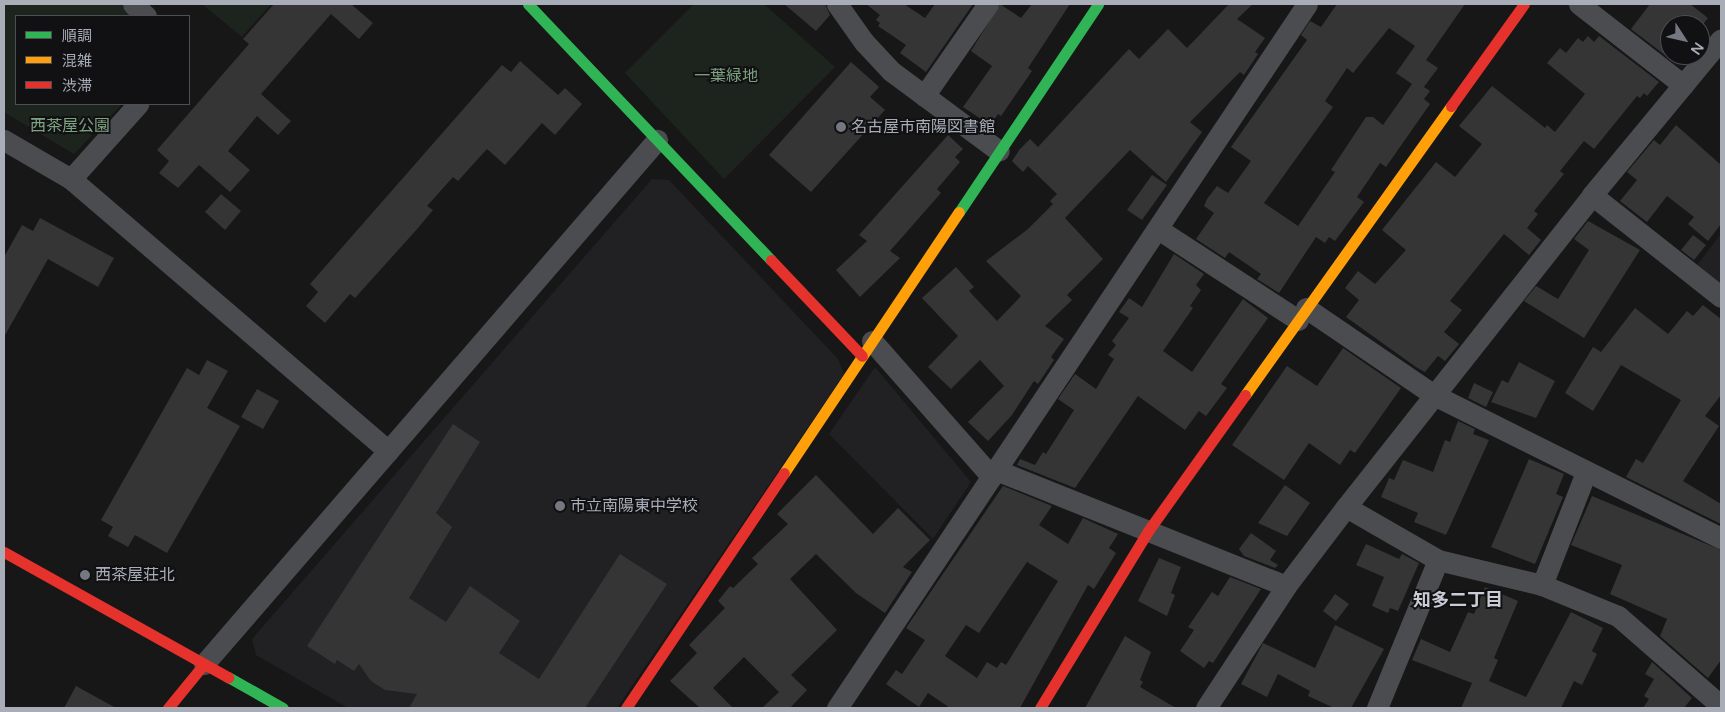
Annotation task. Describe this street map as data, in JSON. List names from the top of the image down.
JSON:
{
  "districts": ["知多二丁目"],
  "parks": ["一葉緑地", "西茶屋公園"],
  "places": ["名古屋市南陽図書館", "市立南陽東中学校", "西茶屋荘北"],
  "legend": ["順調", "混雑", "渋滞"],
  "north": "bottom right"
}
